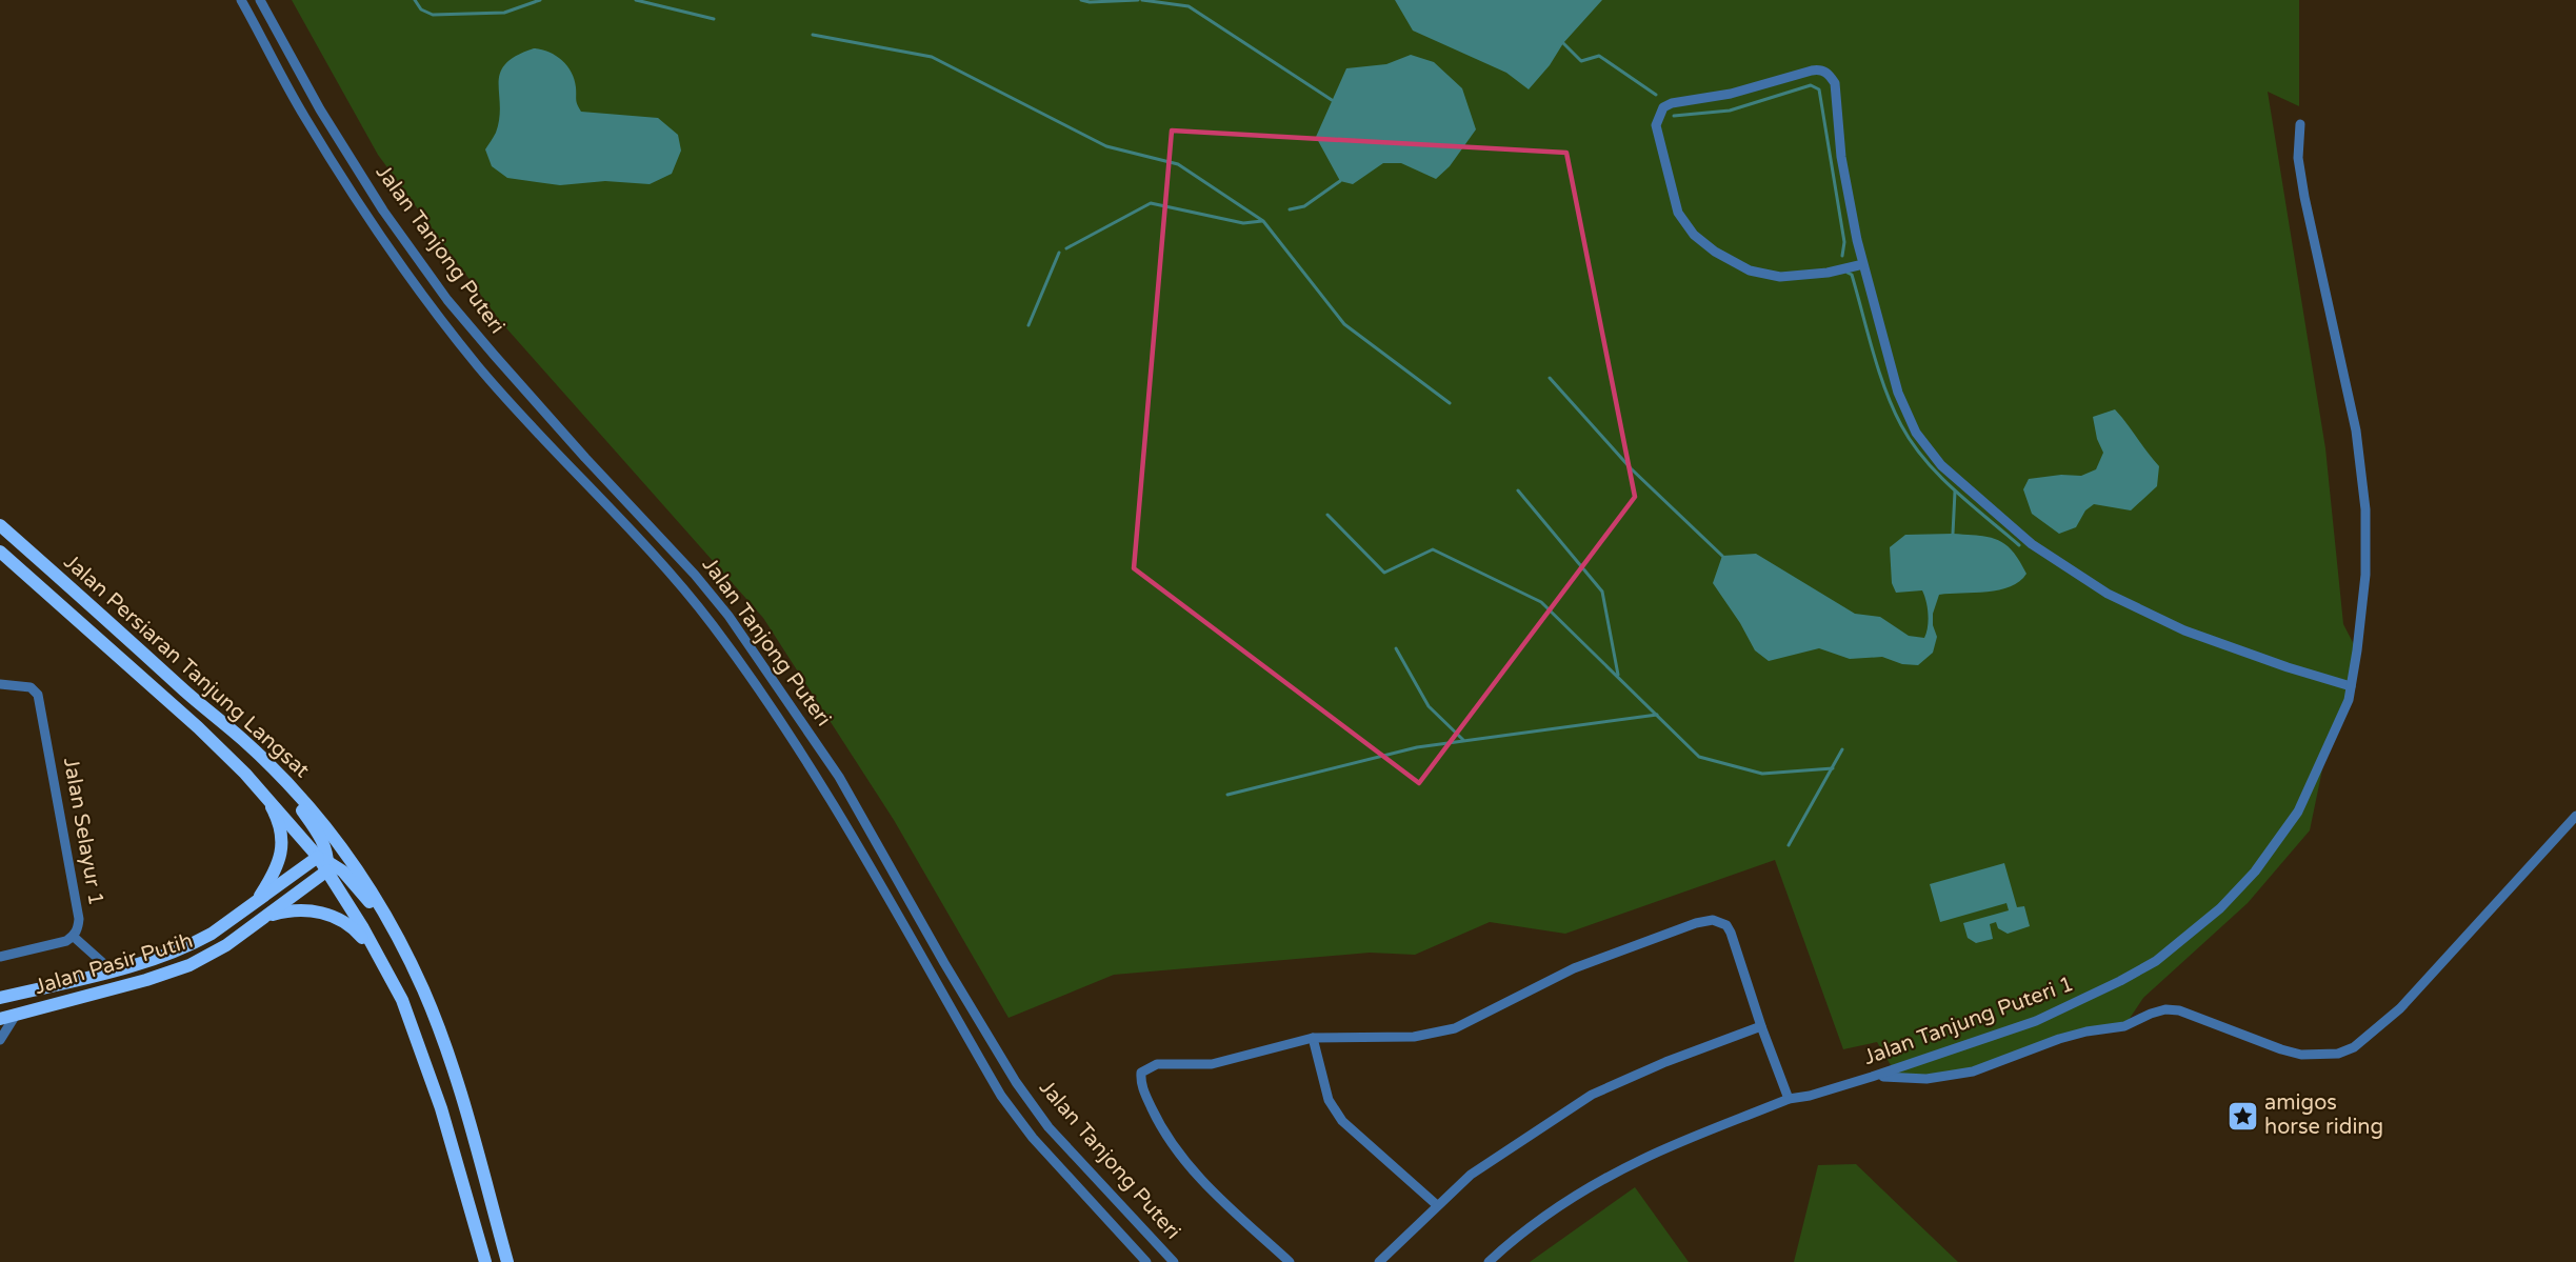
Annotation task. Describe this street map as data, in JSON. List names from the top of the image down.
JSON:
{
  "streets": {
    "main road": ["Jalan Persiaran Tanjung Langsat", "Jalan Pasir Putih"],
    "street": ["Jalan Tanjong Puteri", "Jalan Selayur 1", "Jalan Tanjung Puteri 1"]
  },
  "crossings": [
    ["Jalan Persiaran Tanjung Langsat", "Jalan Pasir Putih"]
  ],
  "places": {
    "place": ["amigos horse riding"]
  }
}
